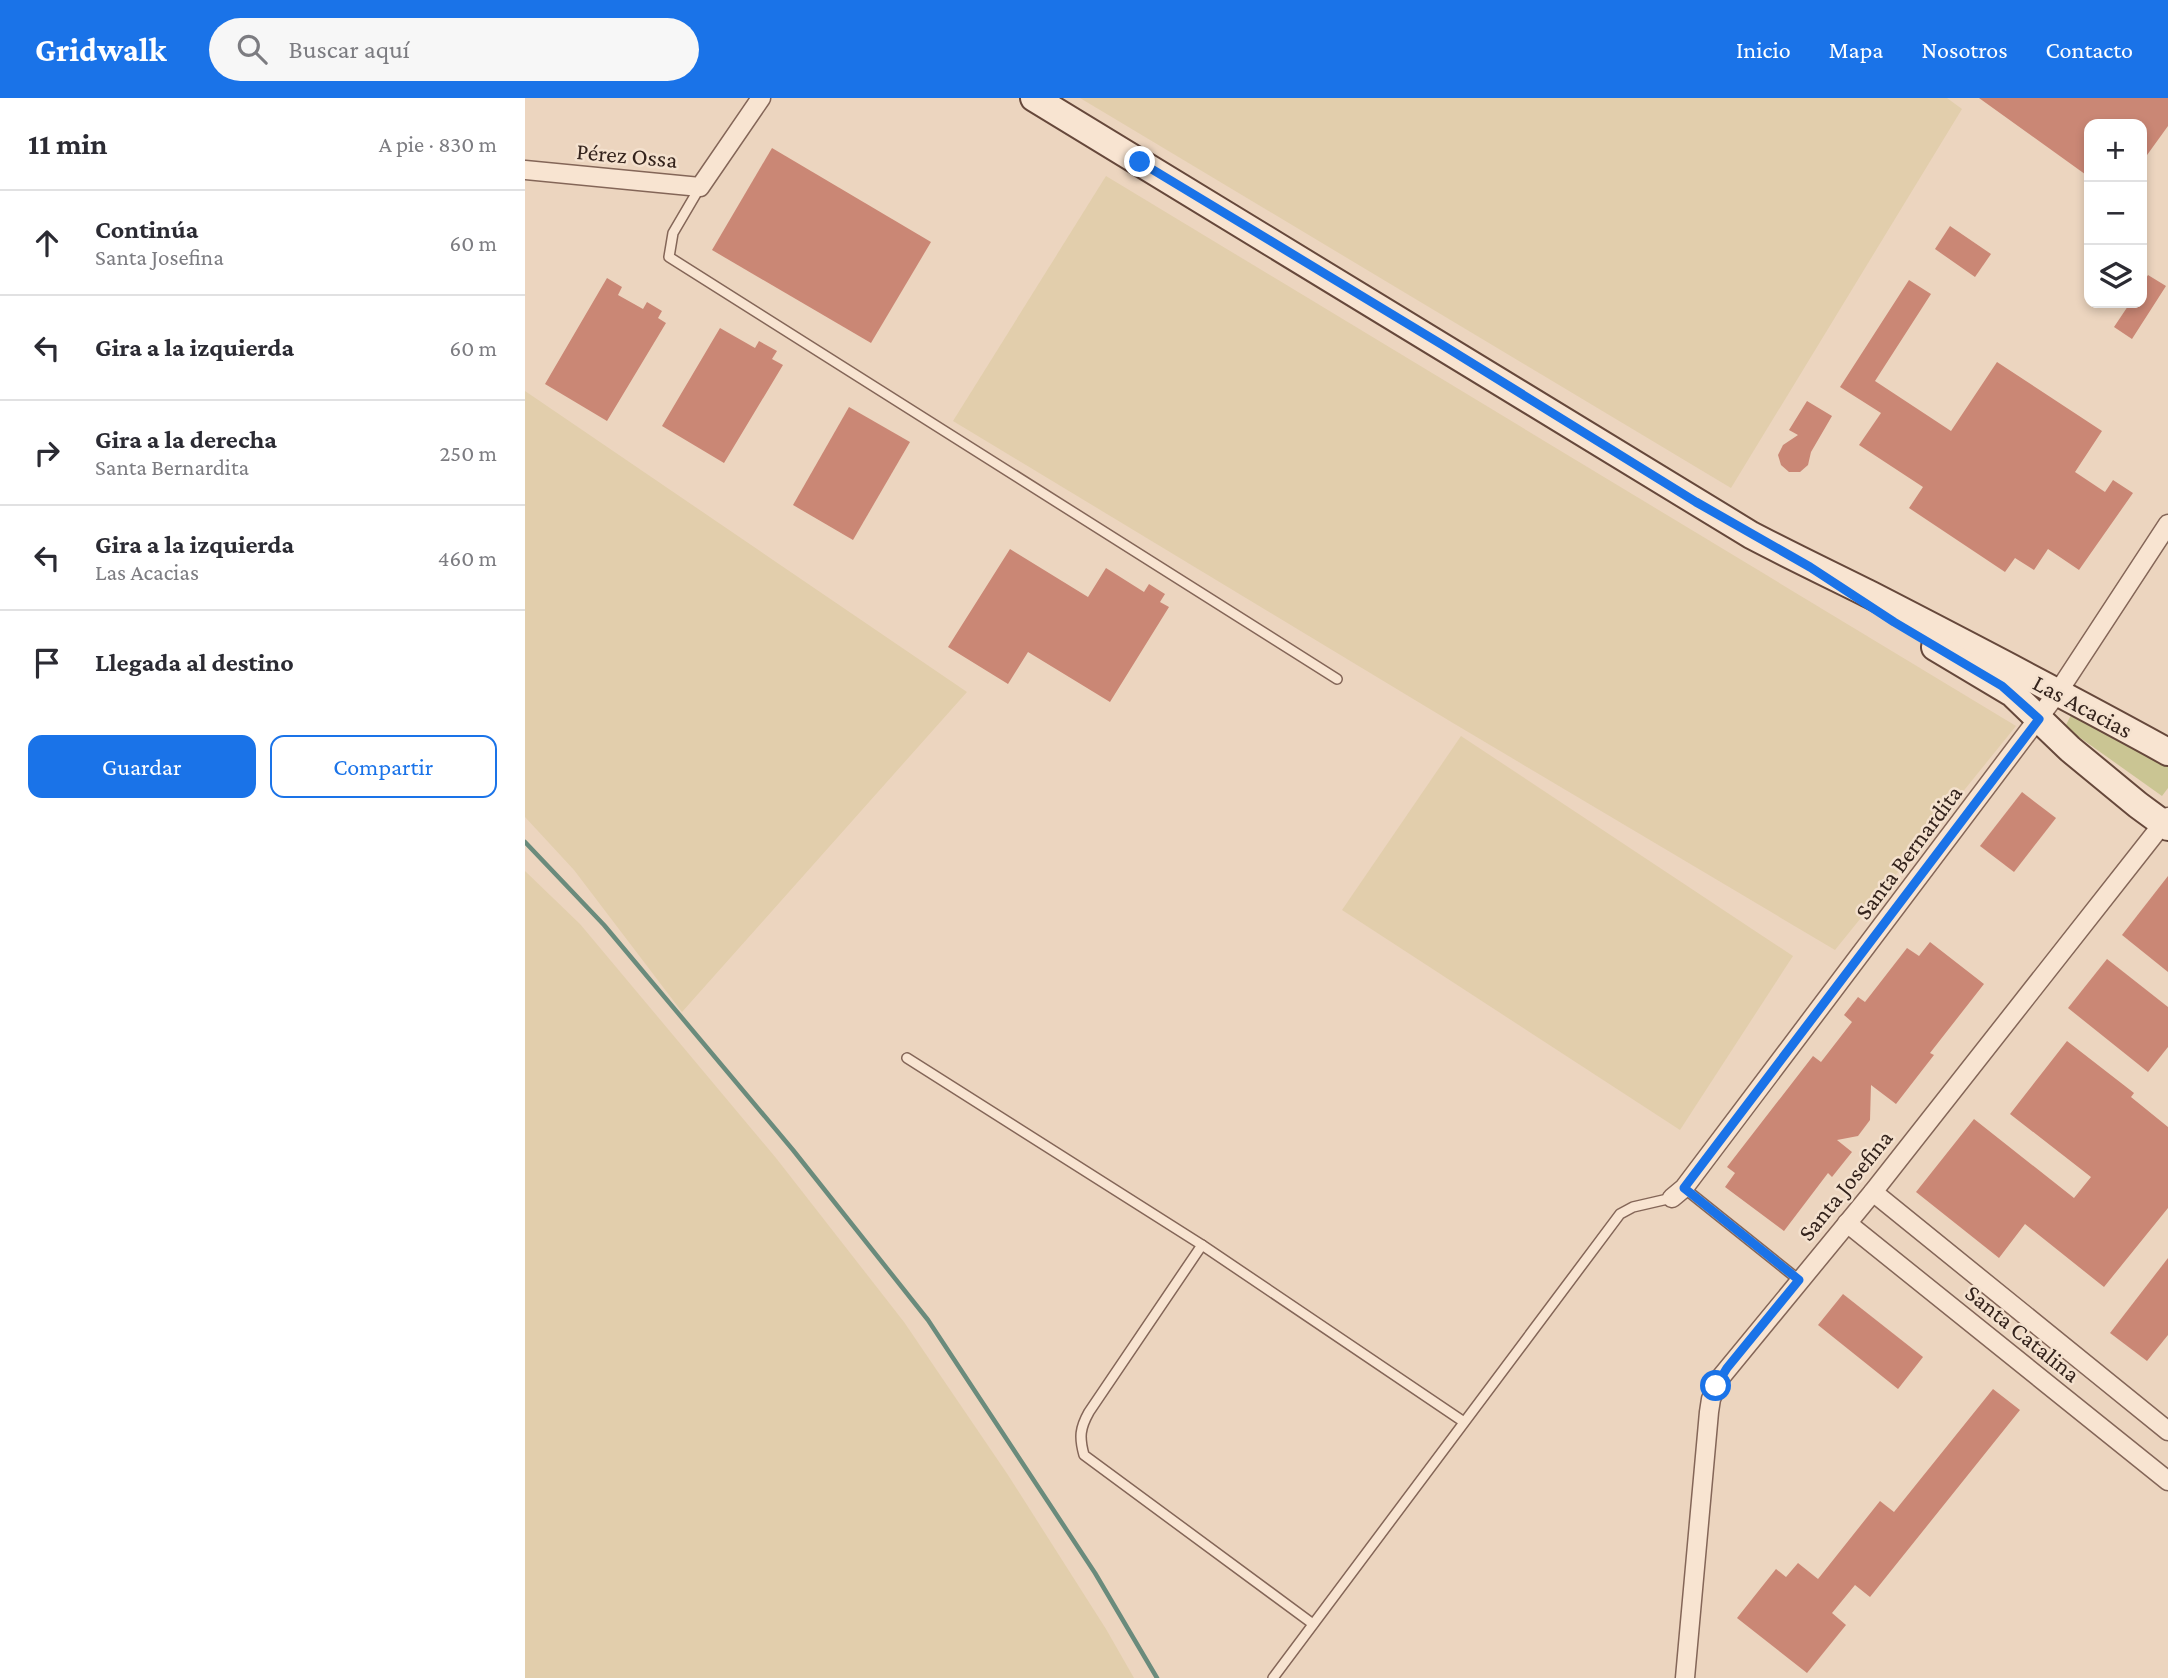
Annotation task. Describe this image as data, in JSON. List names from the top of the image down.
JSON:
{
  "streets": {
    "main road": ["Las Acacias"],
    "street": [
      "Pérez Ossa",
      "Santa Bernardita",
      "Santa Josefina",
      "Santa Catalina"
    ]
  },
  "crossings": [
    ["Las Acacias", "Santa Bernardita"],
    ["Las Acacias", "Santa Josefina"],
    ["Santa Josefina", "Santa Catalina"]
  ],
  "page": {
    "header": "Gridwalk",
    "search": "Buscar aquí",
    "nav": [
      "Inicio",
      "Mapa",
      "Nosotros",
      "Contacto"
    ],
    "heading": ["11 min", "A pie · 830 m"],
    "map_buttons": ["+", "−"],
    "list": [
      ["Continúa", "Santa Josefina", "60 m"],
      ["Gira a la izquierda", "60 m"],
      ["Gira a la derecha", "Santa Bernardita", "250 m"],
      ["Gira a la izquierda", "Las Acacias", "460 m"],
      "Llegada al destino"
    ],
    "buttons": ["Guardar", "Compartir"]
  }
}
